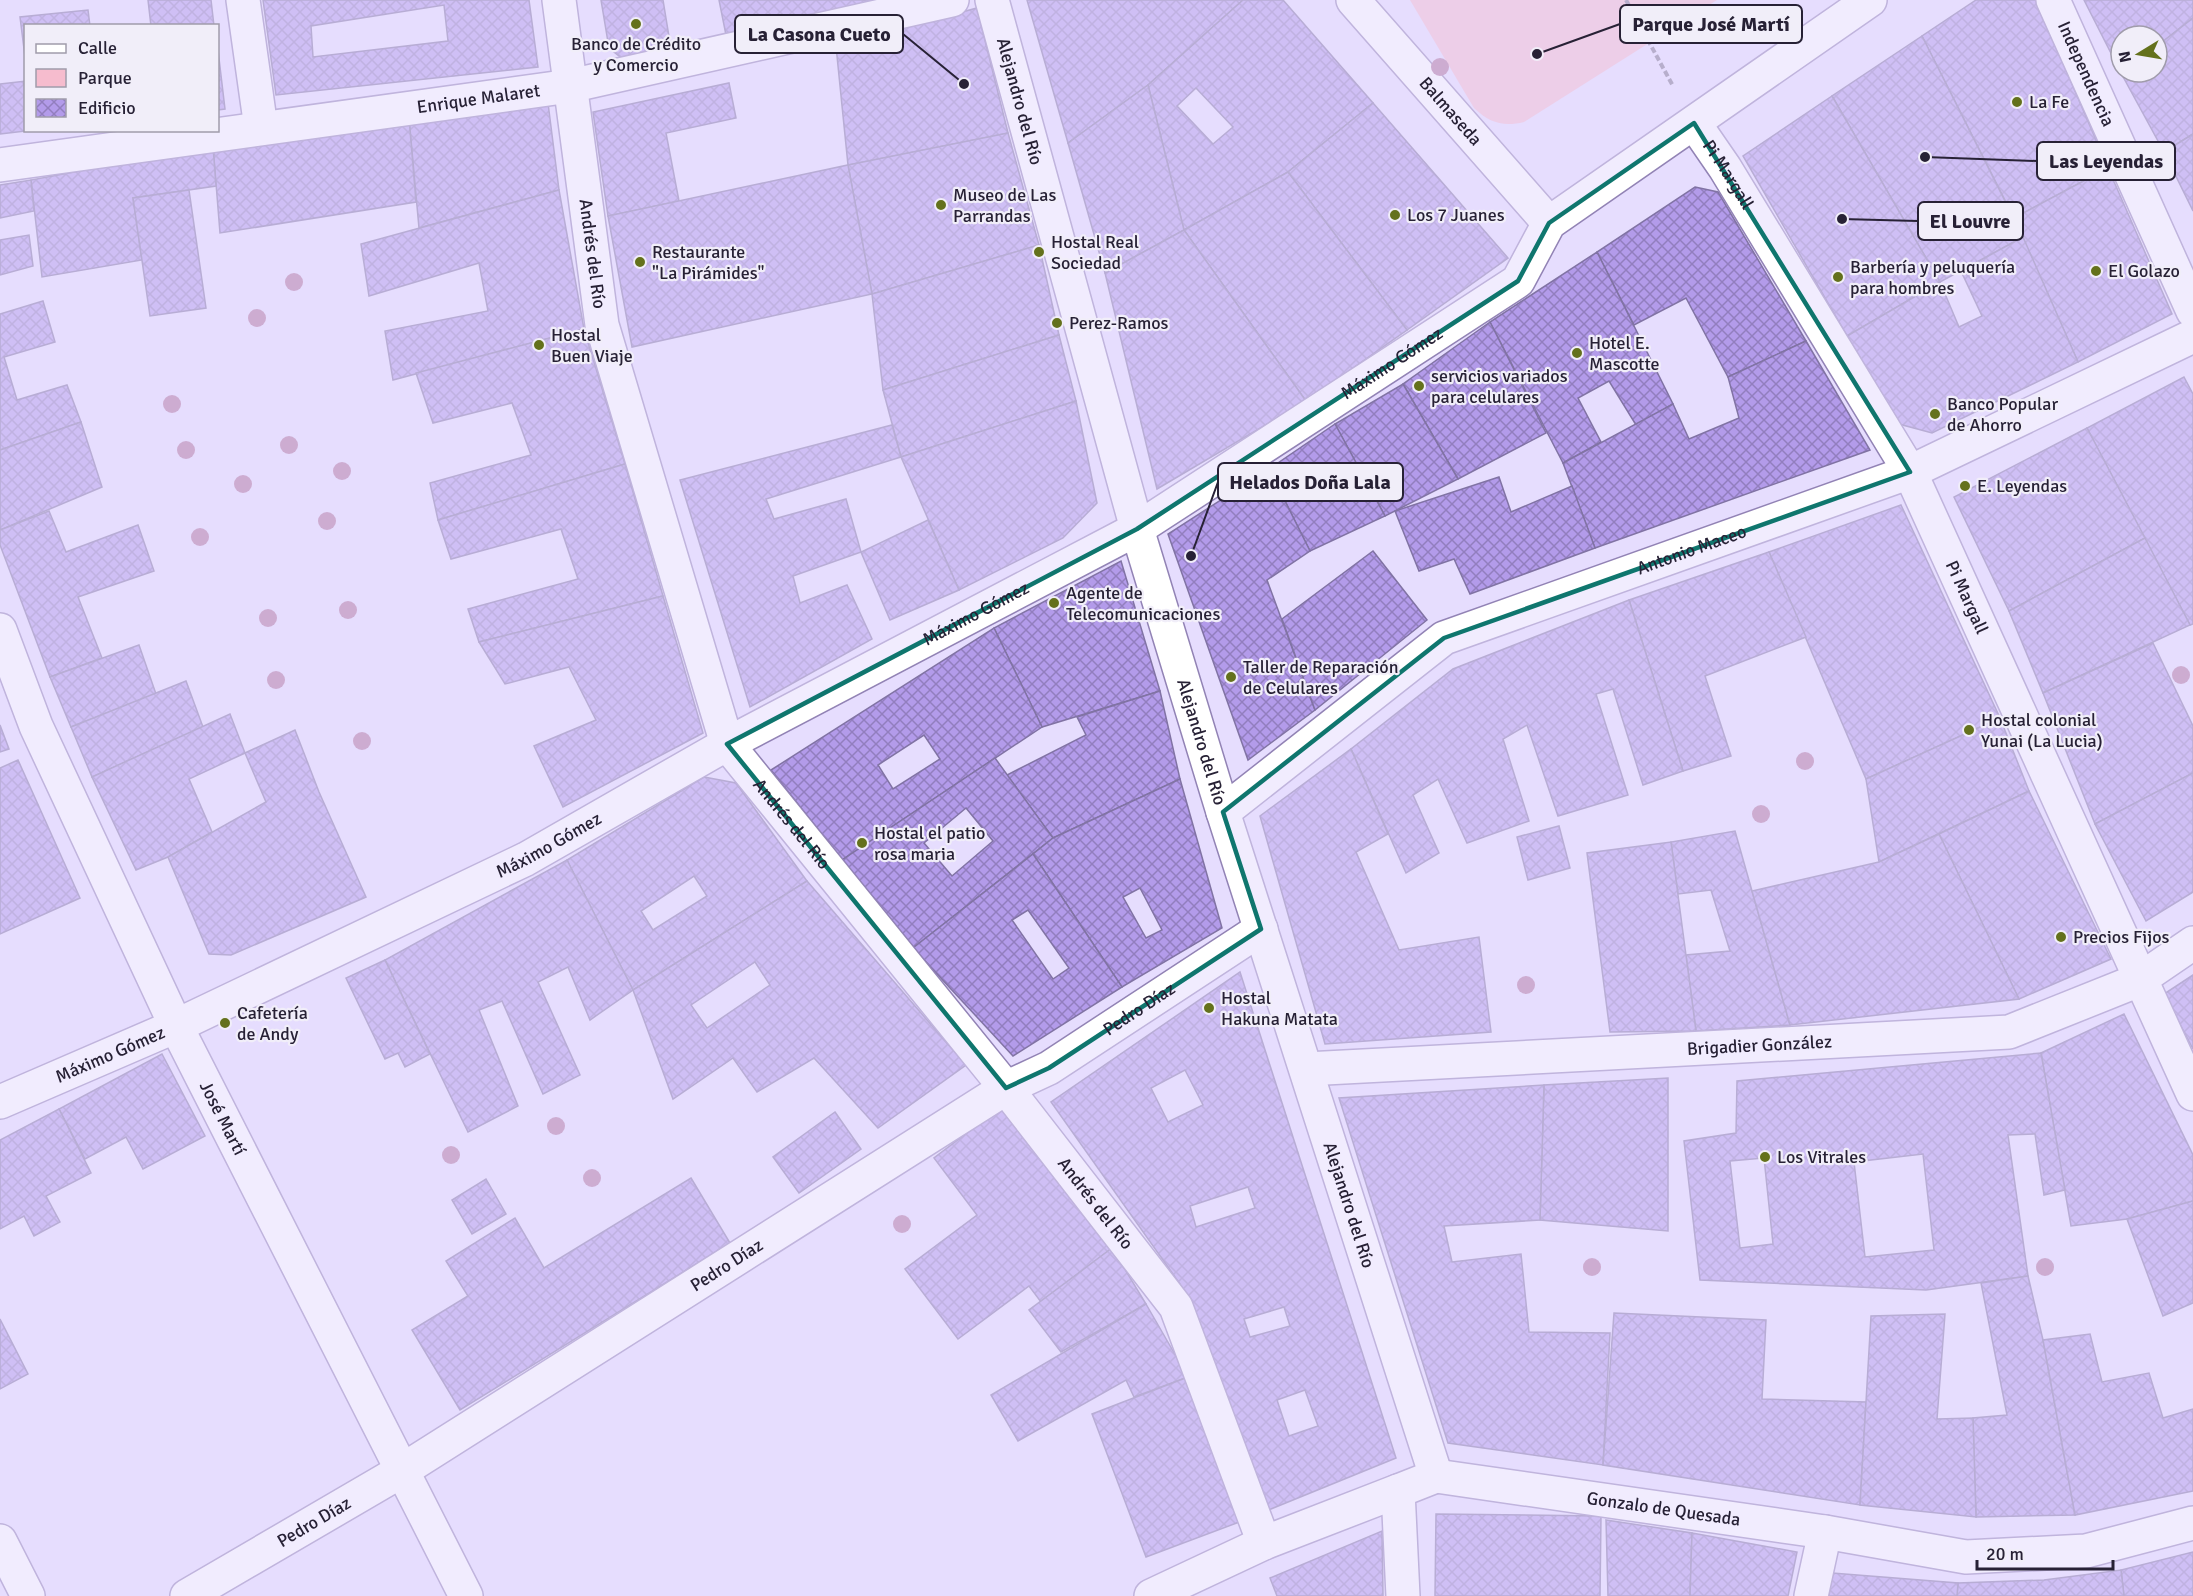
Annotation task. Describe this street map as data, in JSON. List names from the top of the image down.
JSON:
{
  "streets": {
    "street": [
      "Independencia",
      "Enrique Malaret",
      "Alejandro del Río",
      "Balmaseda",
      "Pi Margall",
      "Andrés del Río",
      "Máximo Gómez",
      "Antonio Maceo",
      "Pedro Díaz",
      "Brigadier González",
      "José Martí",
      "Gonzalo de Quesada"
    ]
  },
  "crossings": [
    ["Enrique Malaret", "Andrés del Río"],
    ["Alejandro del Río", "Máximo Gómez"],
    ["Alejandro del Río", "Antonio Maceo"],
    ["Alejandro del Río", "Pedro Díaz"],
    ["Alejandro del Río", "Brigadier González"],
    ["Alejandro del Río", "Gonzalo de Quesada"],
    ["Balmaseda", "Máximo Gómez"],
    ["Pi Margall", "Máximo Gómez"],
    ["Pi Margall", "Antonio Maceo"],
    ["Pi Margall", "Brigadier González"],
    ["Andrés del Río", "Máximo Gómez"],
    ["Andrés del Río", "Pedro Díaz"],
    ["Andrés del Río", "Gonzalo de Quesada"],
    ["Máximo Gómez", "José Martí"],
    ["Pedro Díaz", "José Martí"]
  ],
  "places": [
    "Banco de Crédito y Comercio",
    "Parque José Martí",
    "La Casona Cueto",
    "La Fe",
    "Las Leyendas",
    "Museo de Las Parrandas",
    "Los 7 Juanes",
    "El Louvre",
    "Hostal Real Sociedad",
    "Restaurante \"La Pirámides\"",
    "El Golazo",
    "Barbería y peluquería para hombres",
    "Perez-Ramos",
    "Hostal Buen Viaje",
    "Hotel E. Mascotte",
    "servicios variados para celulares",
    "Banco Popular de Ahorro",
    "E. Leyendas",
    "Helados Doña Lala",
    "Agente de Telecomunicaciones",
    "Taller de Reparación de Celulares",
    "Hostal colonial Yunai (La Lucia)",
    "Hostal el patio rosa maria",
    "Precios Fijos",
    "Hostal Hakuna Matata",
    "Cafetería de Andy",
    "Los Vitrales"
  ],
  "legend": ["Calle", "Parque", "Edificio"],
  "scale_bar": "20 m",
  "north": "left"
}
